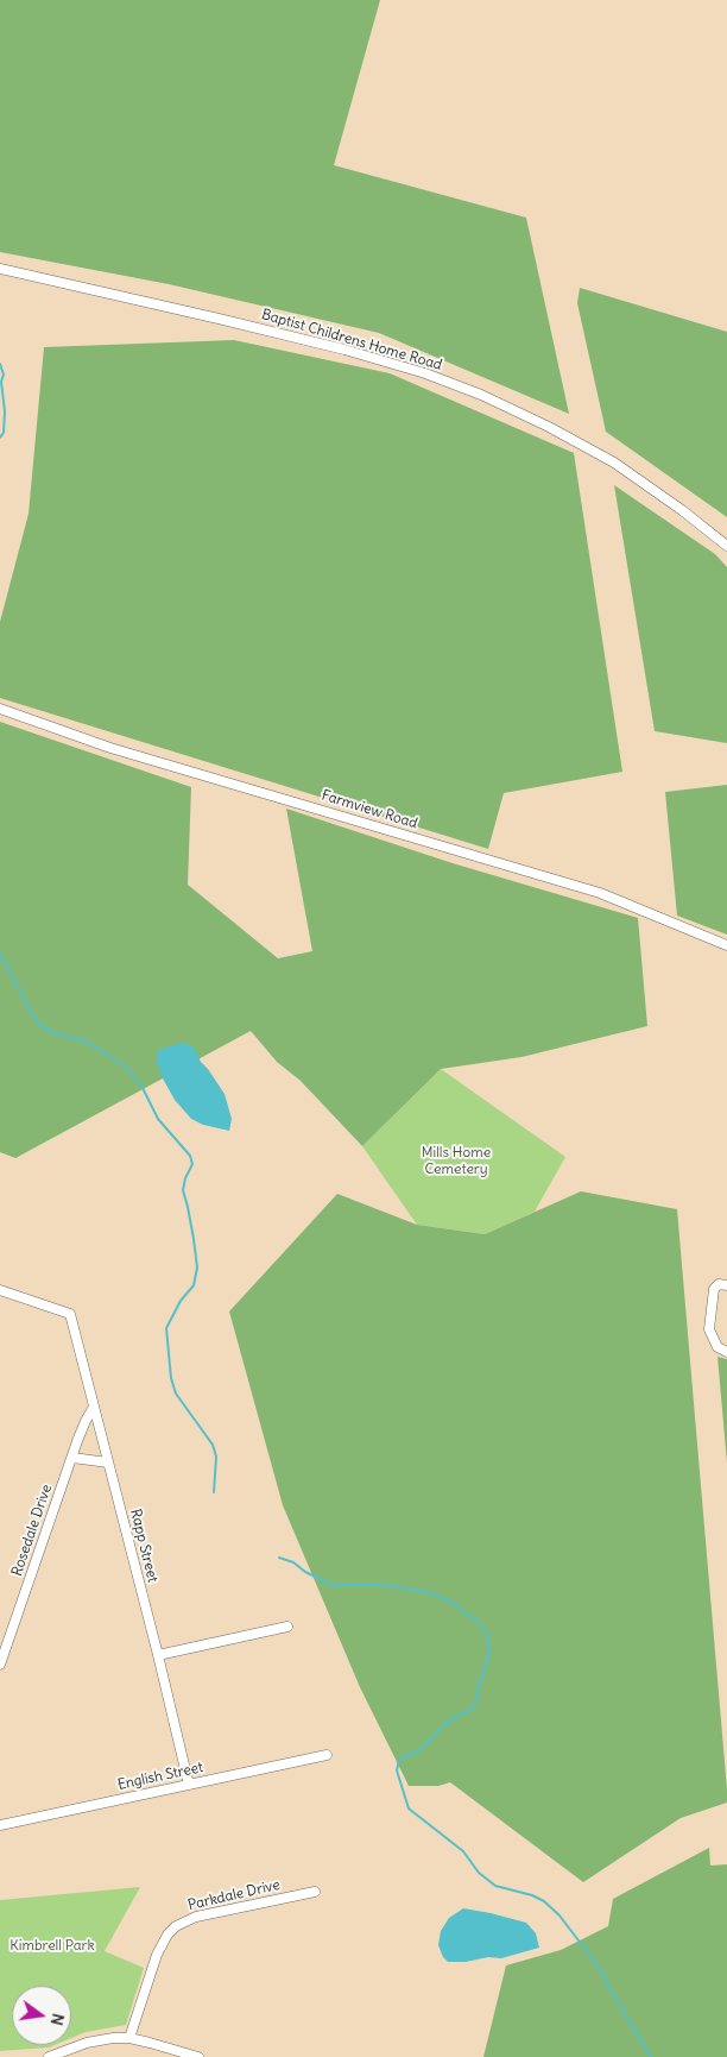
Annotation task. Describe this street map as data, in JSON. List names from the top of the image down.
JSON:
{
  "streets": {
    "street": [
      "Baptist Childrens Home Road",
      "Farmview Road",
      "Rosedale Drive",
      "Rapp Street",
      "English Street",
      "Parkdale Drive"
    ]
  },
  "crossings": [
    ["Rosedale Drive", "Rapp Street"],
    ["Rapp Street", "English Street"]
  ],
  "parks": ["Mills Home Cemetery", "Kimbrell Park"],
  "north": "right"
}
